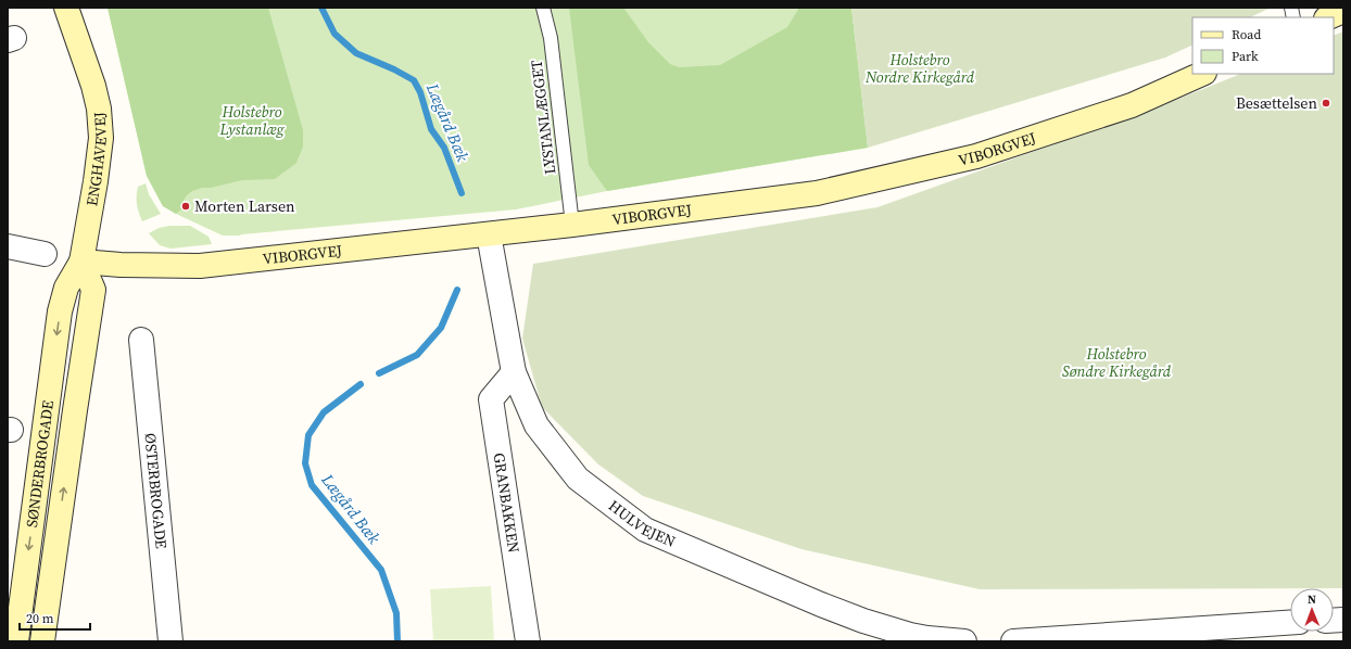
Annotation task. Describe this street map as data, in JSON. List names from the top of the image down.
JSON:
{
  "streets": {
    "street": [
      "VIBORGVEJ",
      "ENGHAVEVEJ",
      "SØNDERBROGADE",
      "ØSTERBROGADE",
      "GRANBAKKEN",
      "HULVEJEN"
    ],
    "lane": ["LYSTANLÆGGET"]
  },
  "crossings": [
    ["LYSTANLÆGGET", "VIBORGVEJ"],
    ["VIBORGVEJ", "ENGHAVEVEJ"],
    ["VIBORGVEJ", "SØNDERBROGADE"],
    ["VIBORGVEJ", "HULVEJEN"],
    ["ENGHAVEVEJ", "SØNDERBROGADE"],
    ["GRANBAKKEN", "HULVEJEN"]
  ],
  "water": ["Lægård Bæk"],
  "parks": ["Holstebro Nordre Kirkegård", "Holstebro Lystanlæg", "Holstebro Søndre Kirkegård"],
  "places": ["Besættelsen", "Morten Larsen"],
  "legend": ["Road", "Park"],
  "scale_bar": "20 m",
  "north": "top"
}
